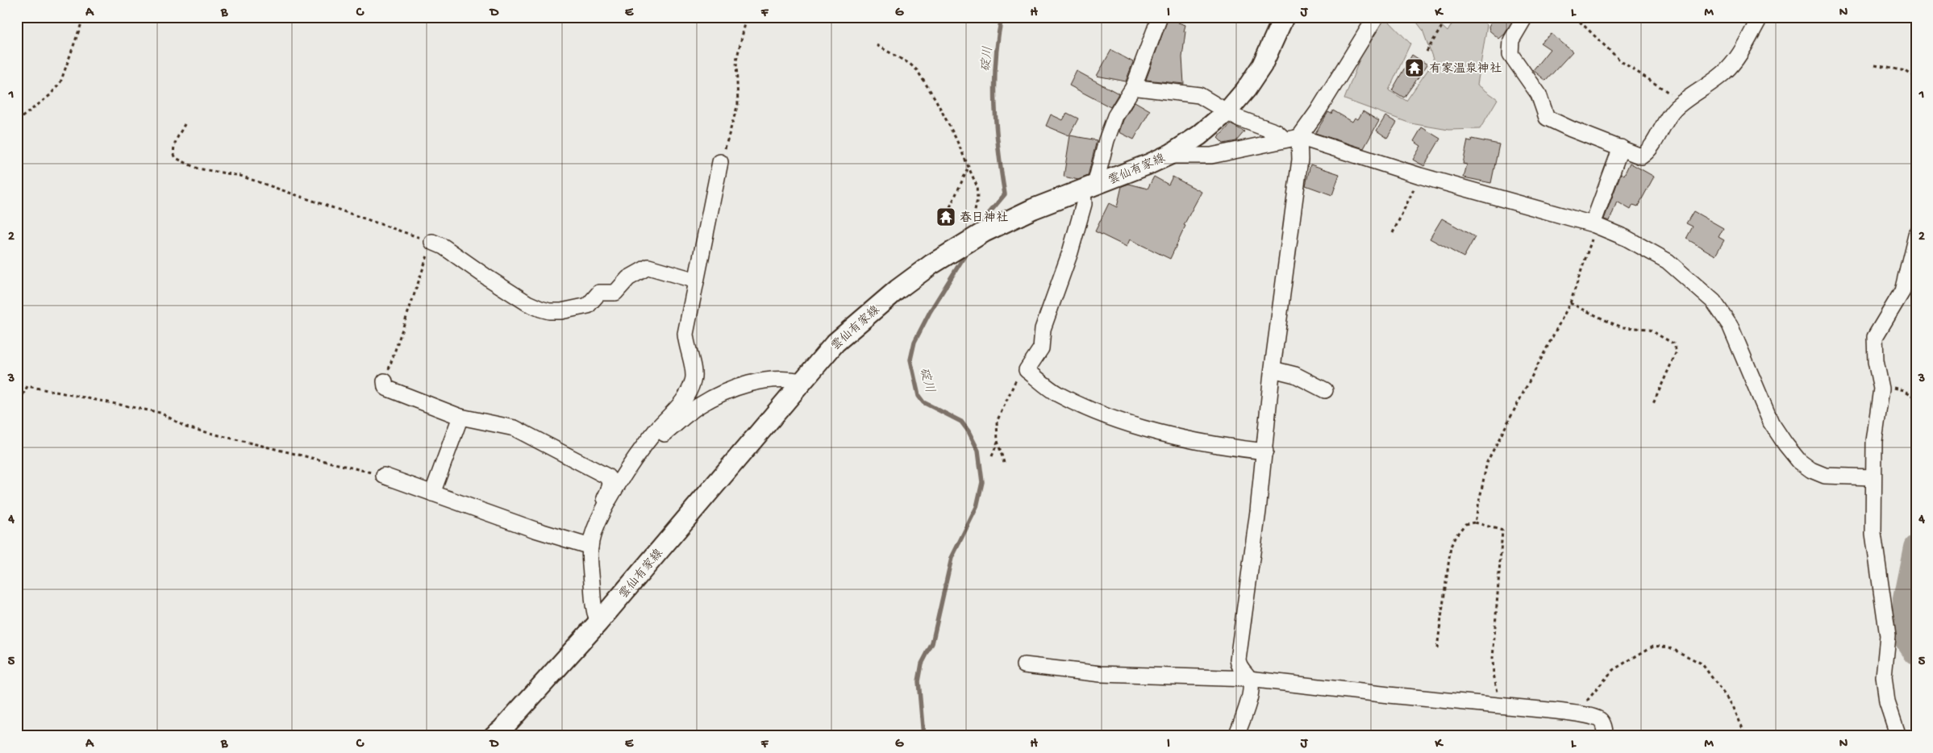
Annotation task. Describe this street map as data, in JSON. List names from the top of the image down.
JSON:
{
  "streets": {
    "main road": ["雲仙有家線"]
  },
  "water": ["碇川"],
  "places": {
    "temple": ["有家温泉神社", "春日神社"]
  },
  "grid": {
    "columns": [
      "A",
      "B",
      "C",
      "D",
      "E",
      "F",
      "G",
      "H",
      "I",
      "J",
      "K",
      "L",
      "M",
      "N"
    ],
    "rows": [
      "1",
      "2",
      "3",
      "4",
      "5"
    ]
  }
}
